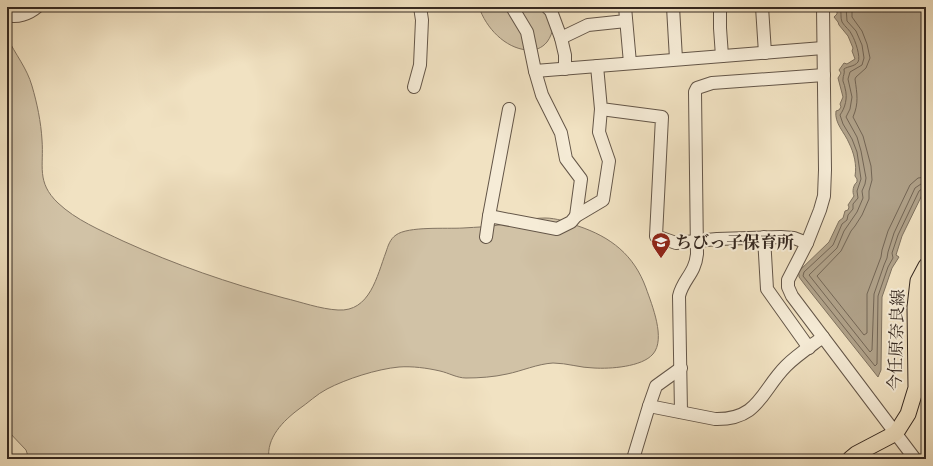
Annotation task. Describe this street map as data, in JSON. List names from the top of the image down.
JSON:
{
  "streets": {
    "main road": ["今任原奈良線"]
  },
  "places": {
    "school or university": ["ちびっ子保育所"]
  }
}
